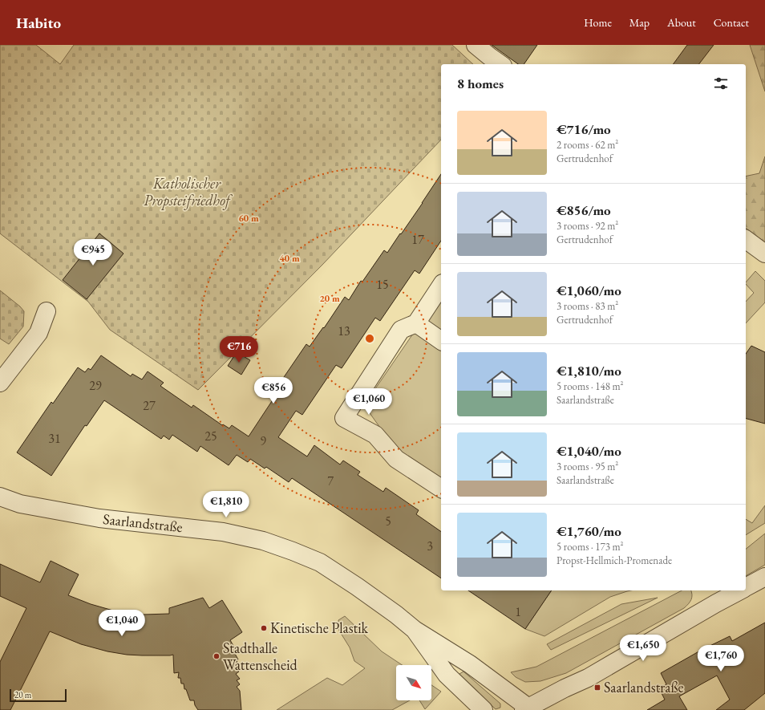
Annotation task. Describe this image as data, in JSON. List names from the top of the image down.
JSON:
{
  "streets": {
    "street": ["Saarlandstraße"]
  },
  "parks": ["Katholischer Propsteifriedhof"],
  "places": {
    "other": ["Kinetische Plastik", "Stadthalle Wattenscheid"],
    "transit": ["Saarlandstraße"]
  },
  "house_numbers": [
    "17",
    "15",
    "13",
    "29",
    "27",
    "25",
    "31",
    "9",
    "7",
    "5",
    "3",
    "1"
  ],
  "scale_bar": "20 m",
  "north": "bottom right",
  "page": {
    "header": "Habito",
    "nav": [
      "Home",
      "Map",
      "About",
      "Contact"
    ],
    "heading": "8 homes",
    "list": [
      {
        "name": "€716/mo",
        "note": "2 rooms · 62 m² · Gertrudenhof"
      },
      {
        "name": "€856/mo",
        "note": "3 rooms · 92 m² · Gertrudenhof"
      },
      {
        "name": "€1,060/mo",
        "note": "3 rooms · 83 m² · Gertrudenhof"
      },
      {
        "name": "€1,810/mo",
        "note": "5 rooms · 148 m² · Saarlandstraße"
      },
      {
        "name": "€1,040/mo",
        "note": "3 rooms · 95 m² · Saarlandstraße"
      },
      {
        "name": "€1,760/mo",
        "note": "5 rooms · 173 m² · Propst-Hellmich-Promenade"
      }
    ],
    "price": [
      "€945",
      "€716",
      "€856",
      "€1,060",
      "€1,810",
      "€1,040",
      "€1,650",
      "€1,760"
    ],
    "scale": "20 m"
  },
  "rings": ["60 m", "40 m", "20 m"]
}
